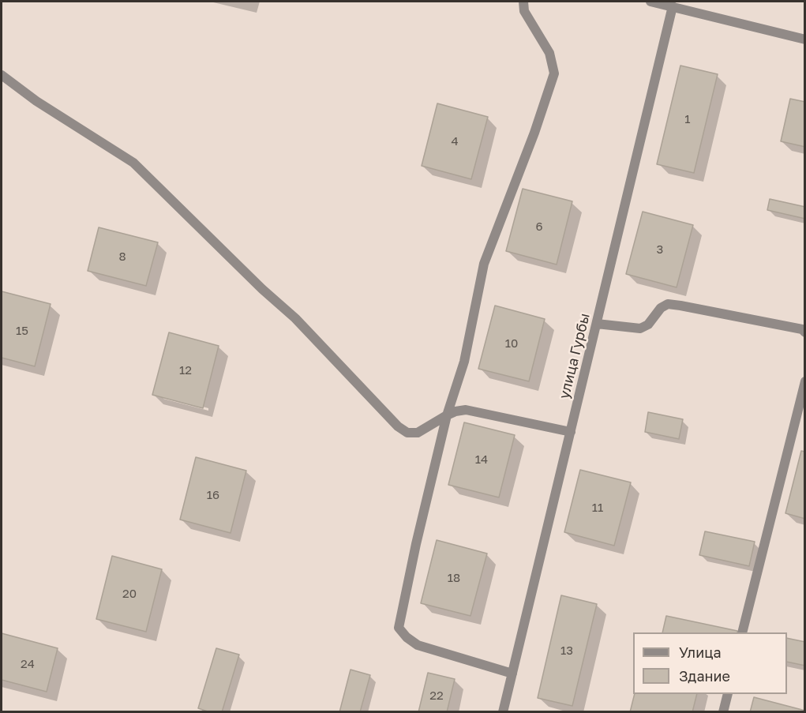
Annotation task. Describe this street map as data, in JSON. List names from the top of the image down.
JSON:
{
  "streets": {
    "street": ["улица Гурбы"]
  },
  "house_numbers": [
    "1",
    "4",
    "6",
    "3",
    "8",
    "15",
    "10",
    "12",
    "14",
    "16",
    "11",
    "18",
    "20",
    "13",
    "24",
    "22"
  ],
  "legend": ["Улица", "Здание"]
}
